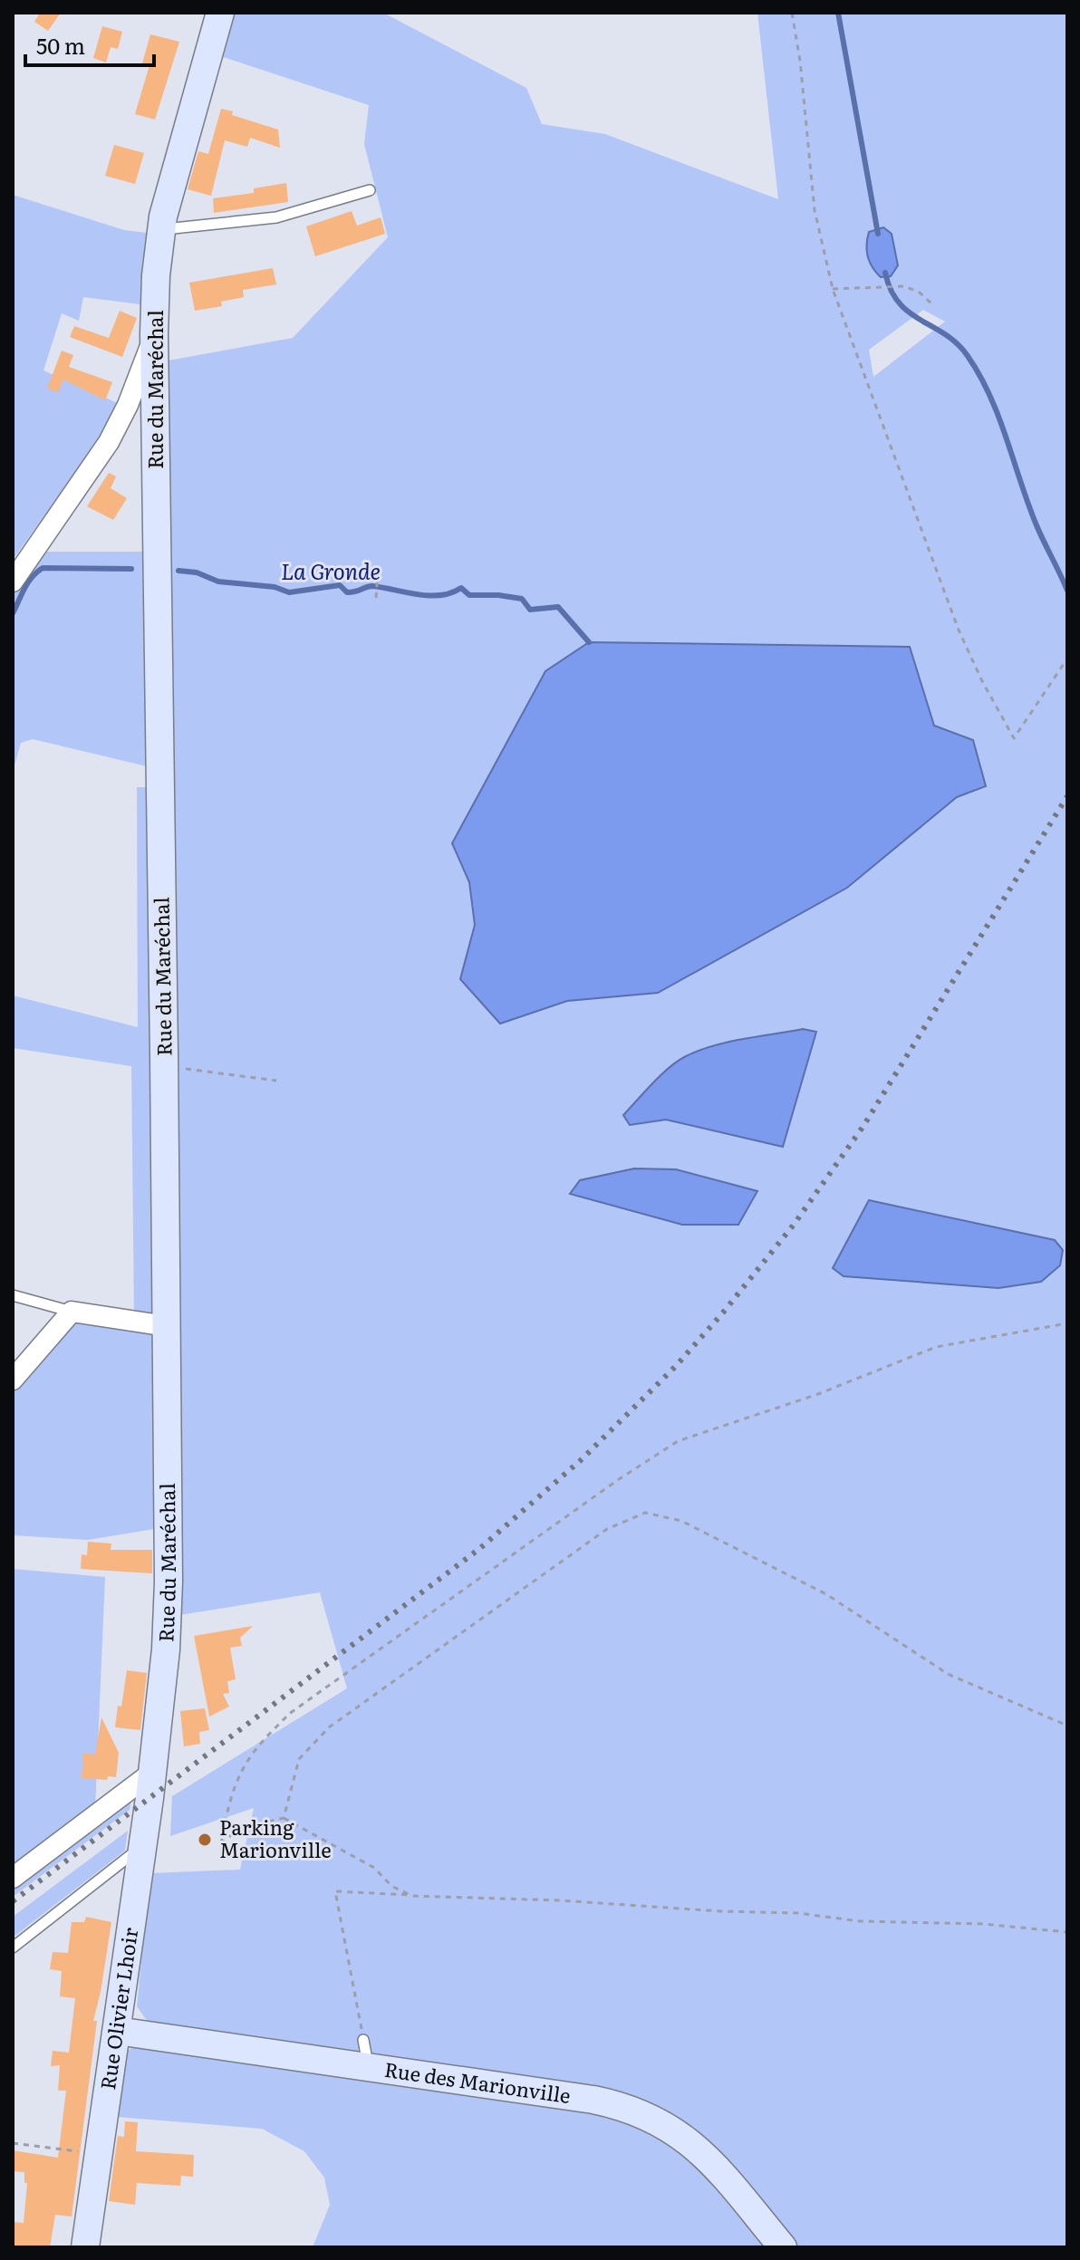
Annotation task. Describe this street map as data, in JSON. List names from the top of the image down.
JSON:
{
  "streets": {
    "street": ["Rue du Maréchal", "Rue Olivier Lhoir", "Rue des Marionville"]
  },
  "crossings": [
    ["Rue du Maréchal", "Rue Olivier Lhoir"],
    ["Rue Olivier Lhoir", "Rue des Marionville"]
  ],
  "water": ["La Gronde"],
  "places": ["Parking Marionville"],
  "scale_bar": "50 m"
}
